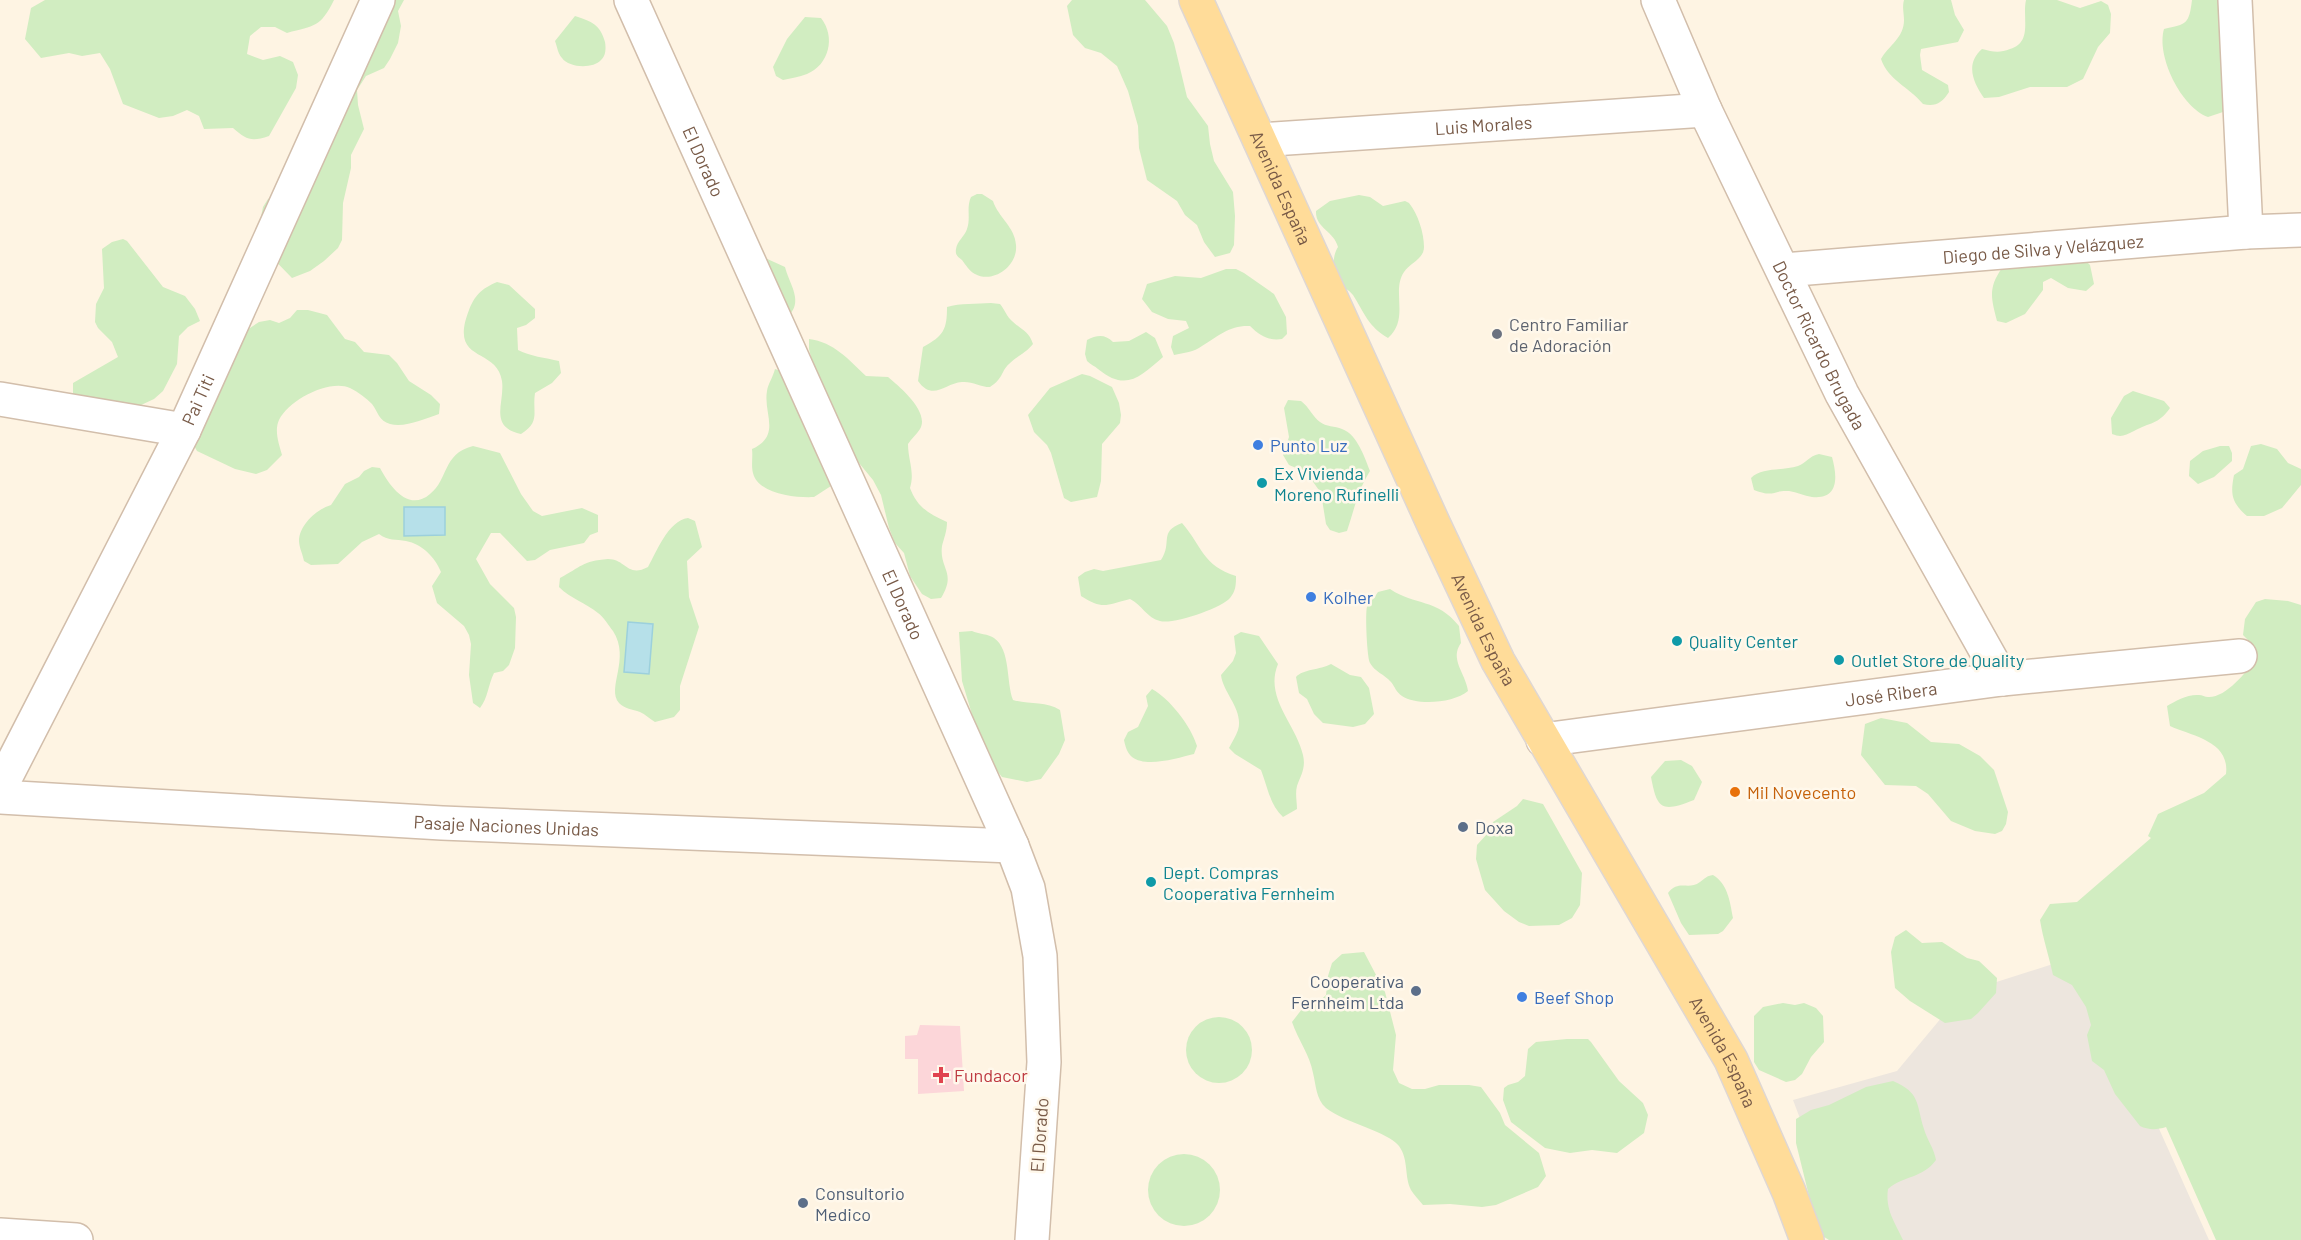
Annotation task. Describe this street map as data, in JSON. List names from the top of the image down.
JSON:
{
  "streets": {
    "main road": ["Avenida España"],
    "street": [
      "Luis Morales",
      "El Dorado",
      "Diego de Silva y Velázquez",
      "Doctor Ricardo Brugada",
      "Pai Titi",
      "José Ribera",
      "Pasaje Naciones Unidas"
    ]
  },
  "crossings": [
    ["Luis Morales", "Avenida España"],
    ["Luis Morales", "Doctor Ricardo Brugada"],
    ["El Dorado", "Pasaje Naciones Unidas"],
    ["Avenida España", "José Ribera"],
    ["Diego de Silva y Velázquez", "Doctor Ricardo Brugada"],
    ["Doctor Ricardo Brugada", "José Ribera"]
  ],
  "places": {
    "other": [
      "Centro Familiar de Adoración",
      "Punto Luz",
      "Ex Vivienda Moreno Rufinelli",
      "Kolher",
      "Quality Center",
      "Outlet Store de Quality",
      "Mil Novecento",
      "Doxa",
      "Dept. Compras Cooperativa Fernheim",
      "Cooperativa Fernheim Ltda",
      "Beef Shop",
      "Consultorio Medico"
    ],
    "health": ["Fundacor"]
  }
}
